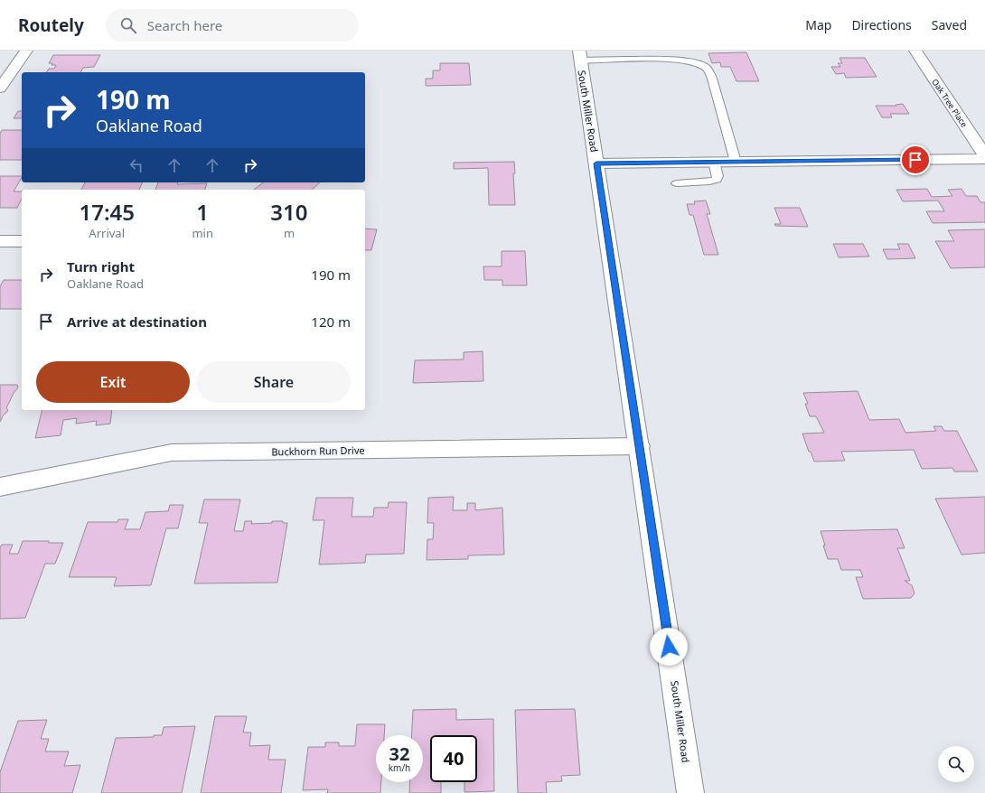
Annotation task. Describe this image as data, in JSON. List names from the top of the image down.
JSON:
{
  "streets": {
    "street": ["Oak Tree Place", "South Miller Road", "Buckhorn Run Drive"]
  },
  "crossings": [
    ["South Miller Road", "Buckhorn Run Drive"]
  ],
  "page": {
    "header": "Routely",
    "search": "Search here",
    "nav": ["Map", "Directions", "Saved"],
    "turn": ["190 m", "Oaklane Road"],
    "eta": [
      "17:45",
      "Arrival",
      "1",
      "min",
      "310",
      "m"
    ],
    "list": [
      {
        "name": "Turn right",
        "note": "Oaklane Road",
        "value": "190 m"
      },
      {
        "name": "Arrive at destination",
        "value": "120 m"
      }
    ],
    "buttons": ["Exit", "Share"],
    "speed": "32 km/h",
    "limit": "40"
  }
}
